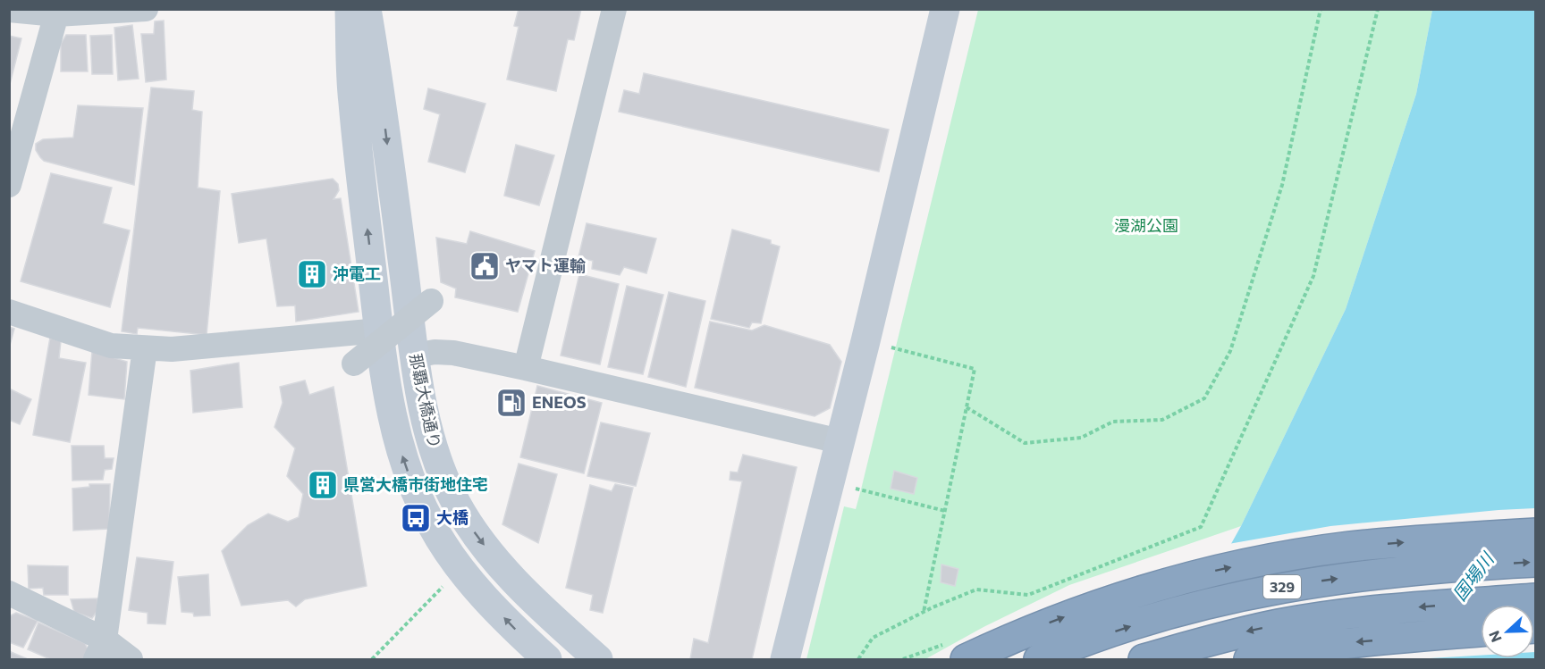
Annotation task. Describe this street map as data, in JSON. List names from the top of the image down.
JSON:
{
  "streets": {
    "highway": ["329"],
    "main road": ["那覇大橋通り"]
  },
  "water": ["国場川"],
  "parks": ["漫湖公園"],
  "places": {
    "public building": ["ヤマト運輸"],
    "building": ["沖電工", "県営大橋市街地住宅"],
    "fuel station": ["ENEOS"],
    "bus stop": ["大橋"]
  },
  "north": "left"
}
